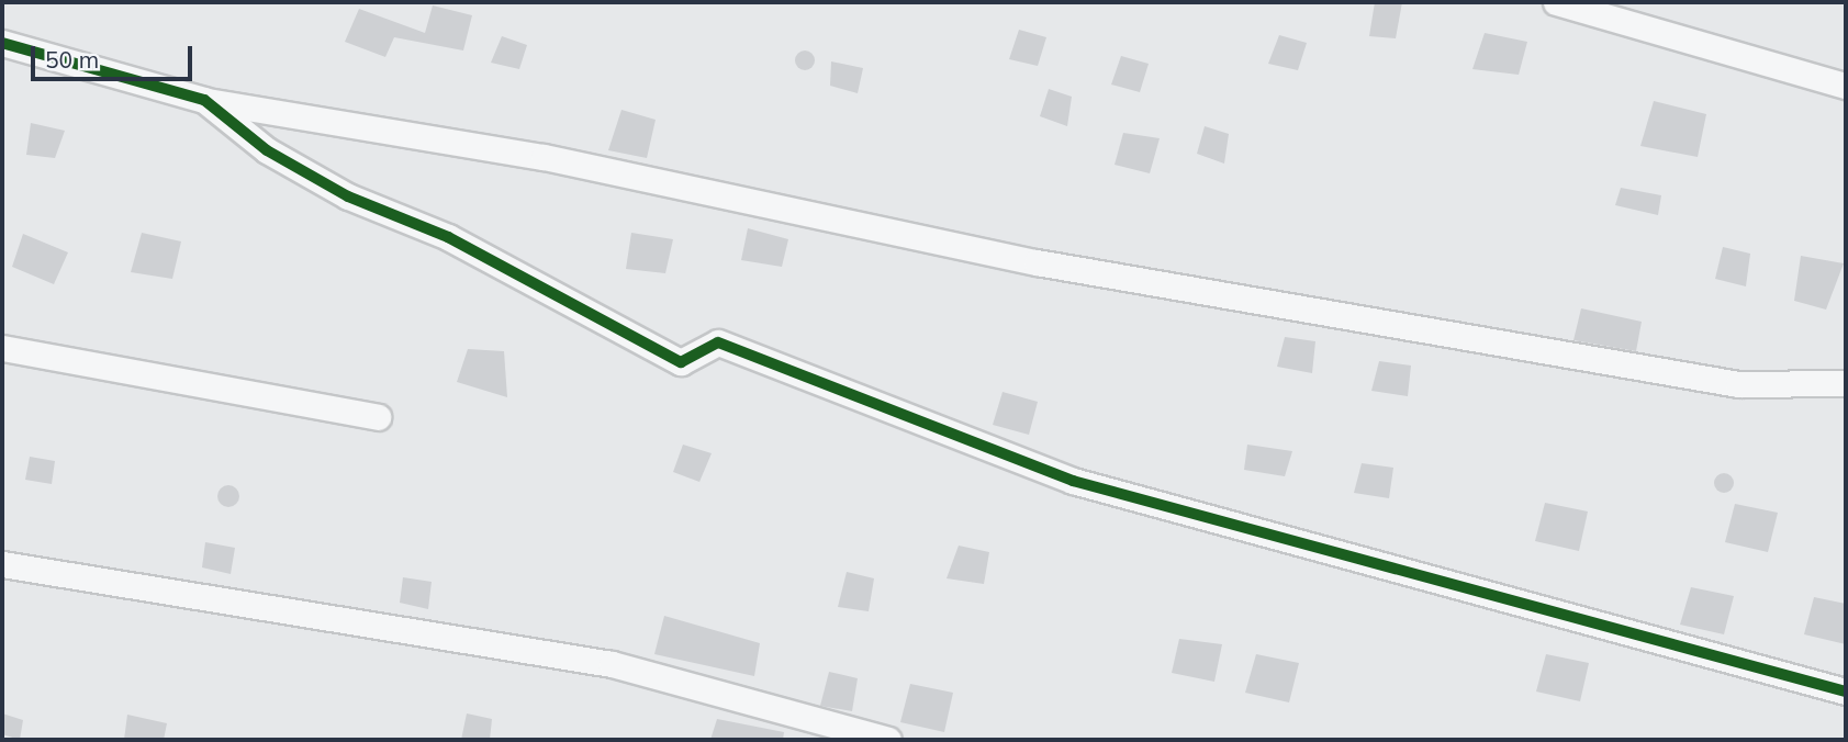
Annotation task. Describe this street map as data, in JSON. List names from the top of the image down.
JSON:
{
  "scale_bar": "50 m"
}
